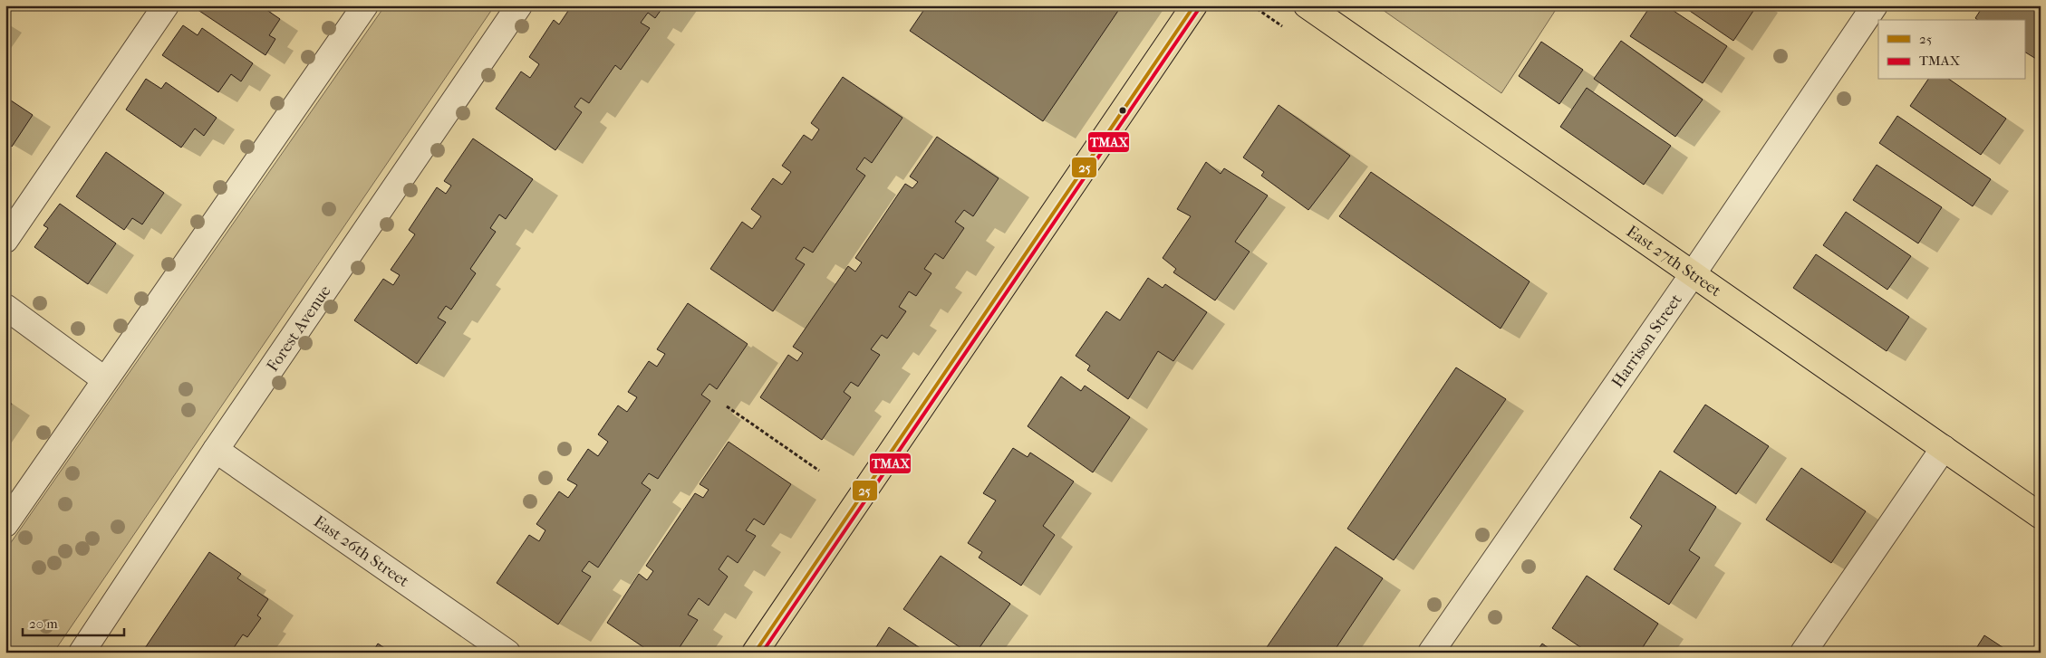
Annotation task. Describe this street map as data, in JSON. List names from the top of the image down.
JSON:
{
  "streets": {
    "main road": ["East 27th Street"],
    "street": ["Forest Avenue", "Harrison Street", "East 26th Street"]
  },
  "crossings": [
    ["East 27th Street", "Harrison Street"],
    ["Forest Avenue", "East 26th Street"]
  ],
  "lines": ["transit line 25", "transit line TMAX"],
  "legend": ["25", "TMAX"],
  "scale_bar": "20 m"
}
